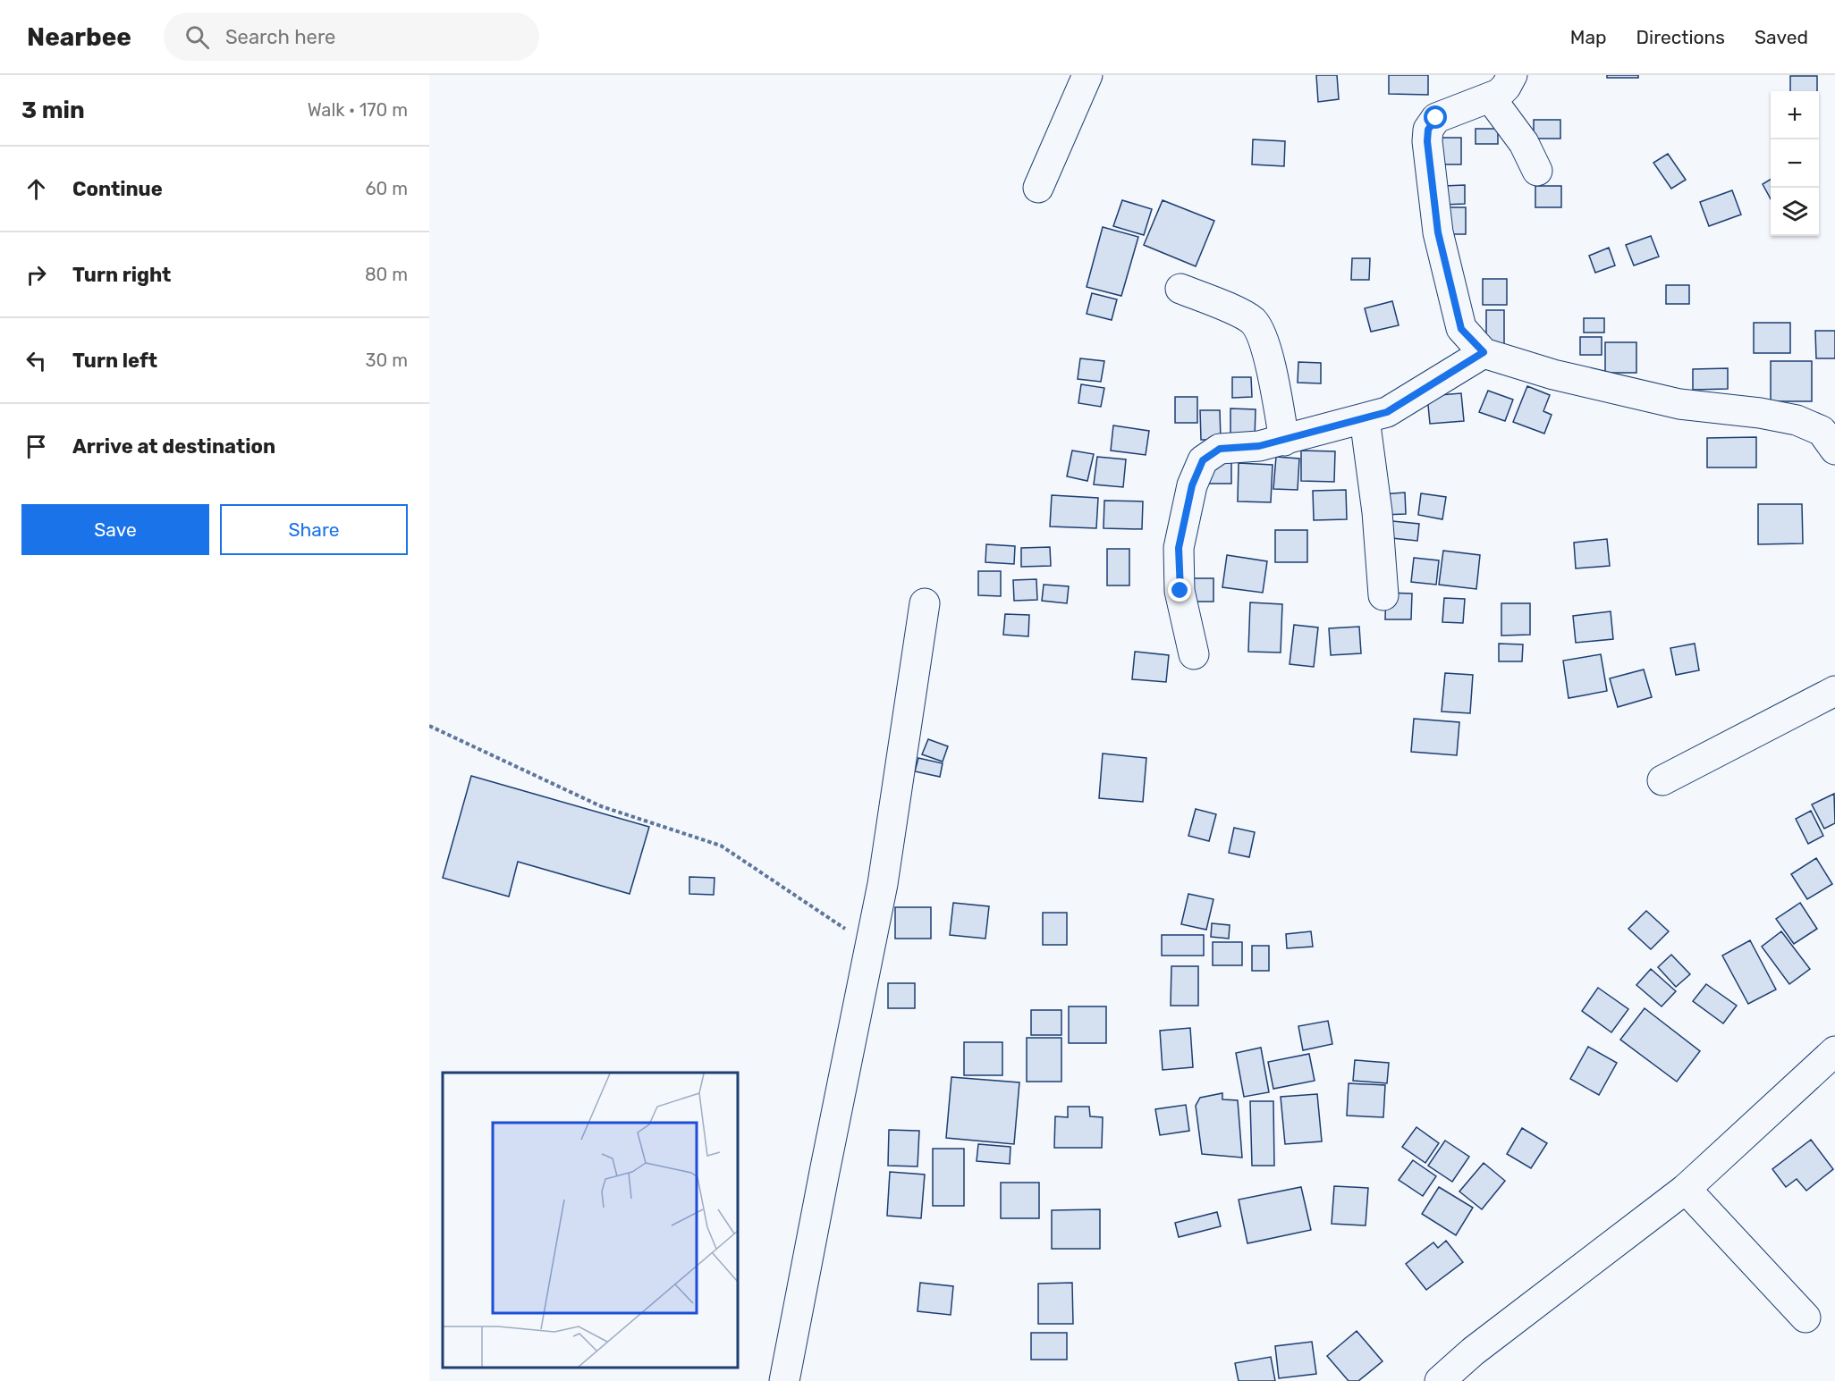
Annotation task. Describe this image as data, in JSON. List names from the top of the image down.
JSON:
{
  "page": {
    "header": "Nearbee",
    "search": "Search here",
    "nav": ["Map", "Directions", "Saved"],
    "heading": ["3 min", "Walk · 170 m"],
    "map_buttons": ["+", "−"],
    "list": [
      ["Continue", "60 m"],
      ["Turn right", "80 m"],
      ["Turn left", "30 m"],
      "Arrive at destination"
    ],
    "buttons": ["Save", "Share"]
  }
}
